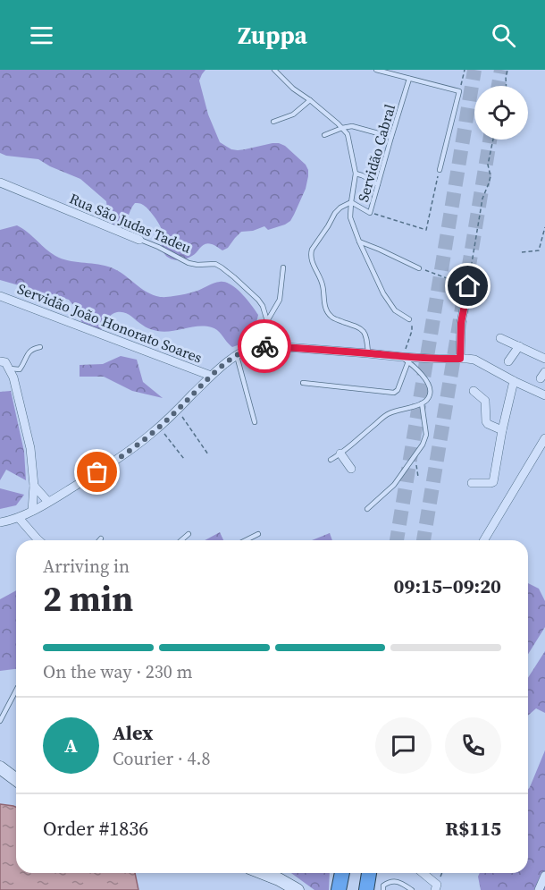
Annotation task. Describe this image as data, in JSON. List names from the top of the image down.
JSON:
{
  "streets": {
    "street": ["Rua São Judas Tadeu", "Servidão João Honorato Soares"],
    "lane": ["Servidão Cabral"]
  },
  "page": {
    "header": "Zuppa",
    "heading": ["2 min", "Arriving in", "09:15–09:20"],
    "panel": [
      "Alex",
      "Courier · 4.8",
      "Order #1836",
      "R$115"
    ],
    "bar": "On the way · 230 m",
    "round": "A"
  }
}
